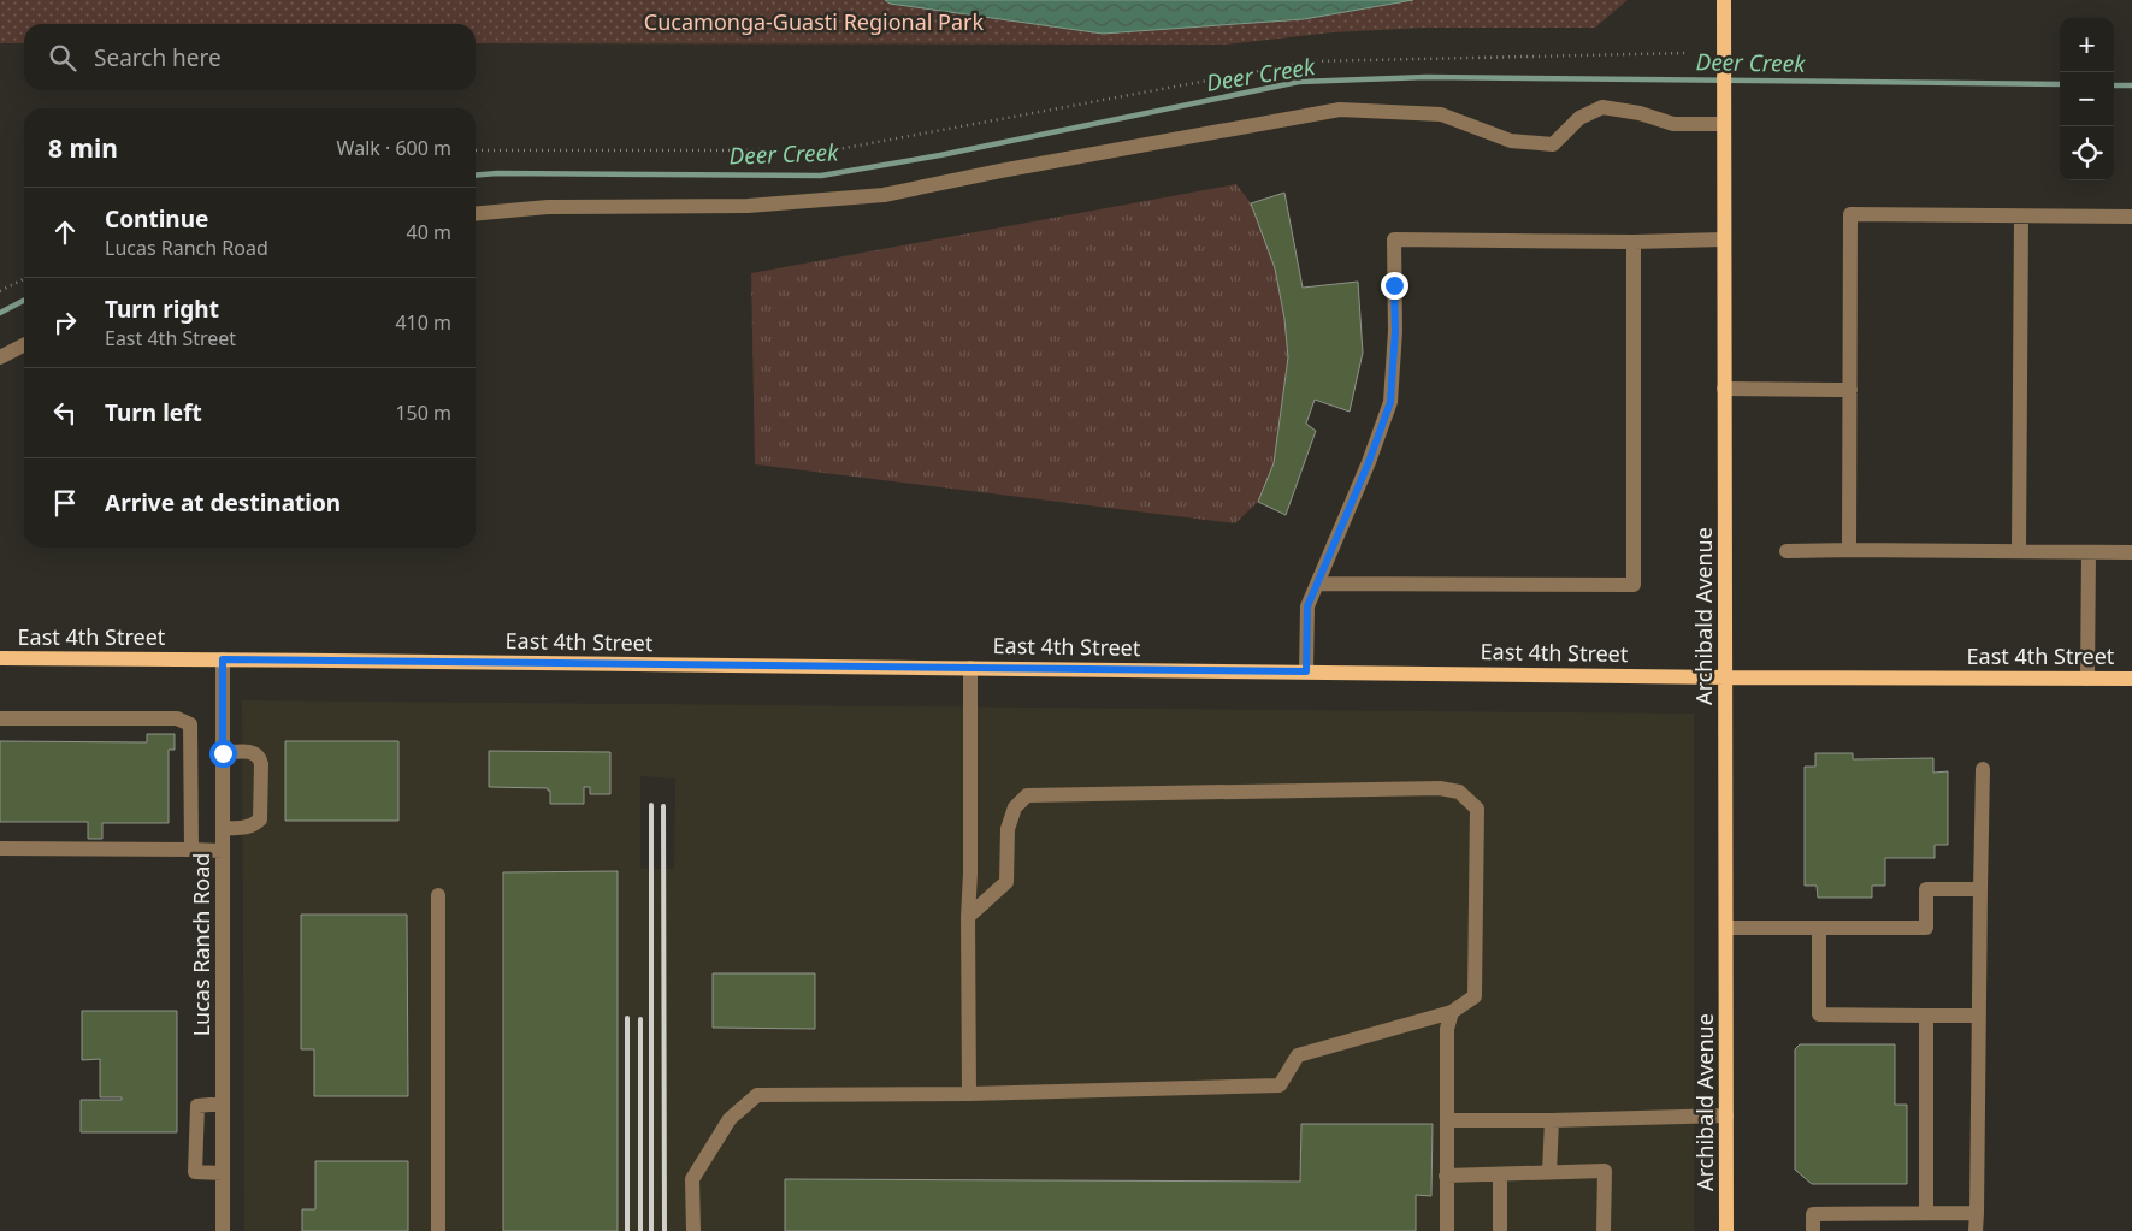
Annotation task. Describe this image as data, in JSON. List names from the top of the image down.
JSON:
{
  "streets": {
    "main road": ["Archibald Avenue", "East 4th Street"],
    "street": ["Lucas Ranch Road"]
  },
  "crossings": [
    ["Archibald Avenue", "East 4th Street"],
    ["East 4th Street", "Lucas Ranch Road"]
  ],
  "water": ["Deer Creek"],
  "parks": ["Cucamonga-Guasti Regional Park"],
  "page": {
    "map_buttons": ["+", "−"],
    "search": "Search here",
    "heading": ["8 min", "Walk · 600 m"],
    "list": [
      ["Continue", "Lucas Ranch Road", "40 m"],
      ["Turn right", "East 4th Street", "410 m"],
      ["Turn left", "150 m"],
      "Arrive at destination"
    ]
  }
}
